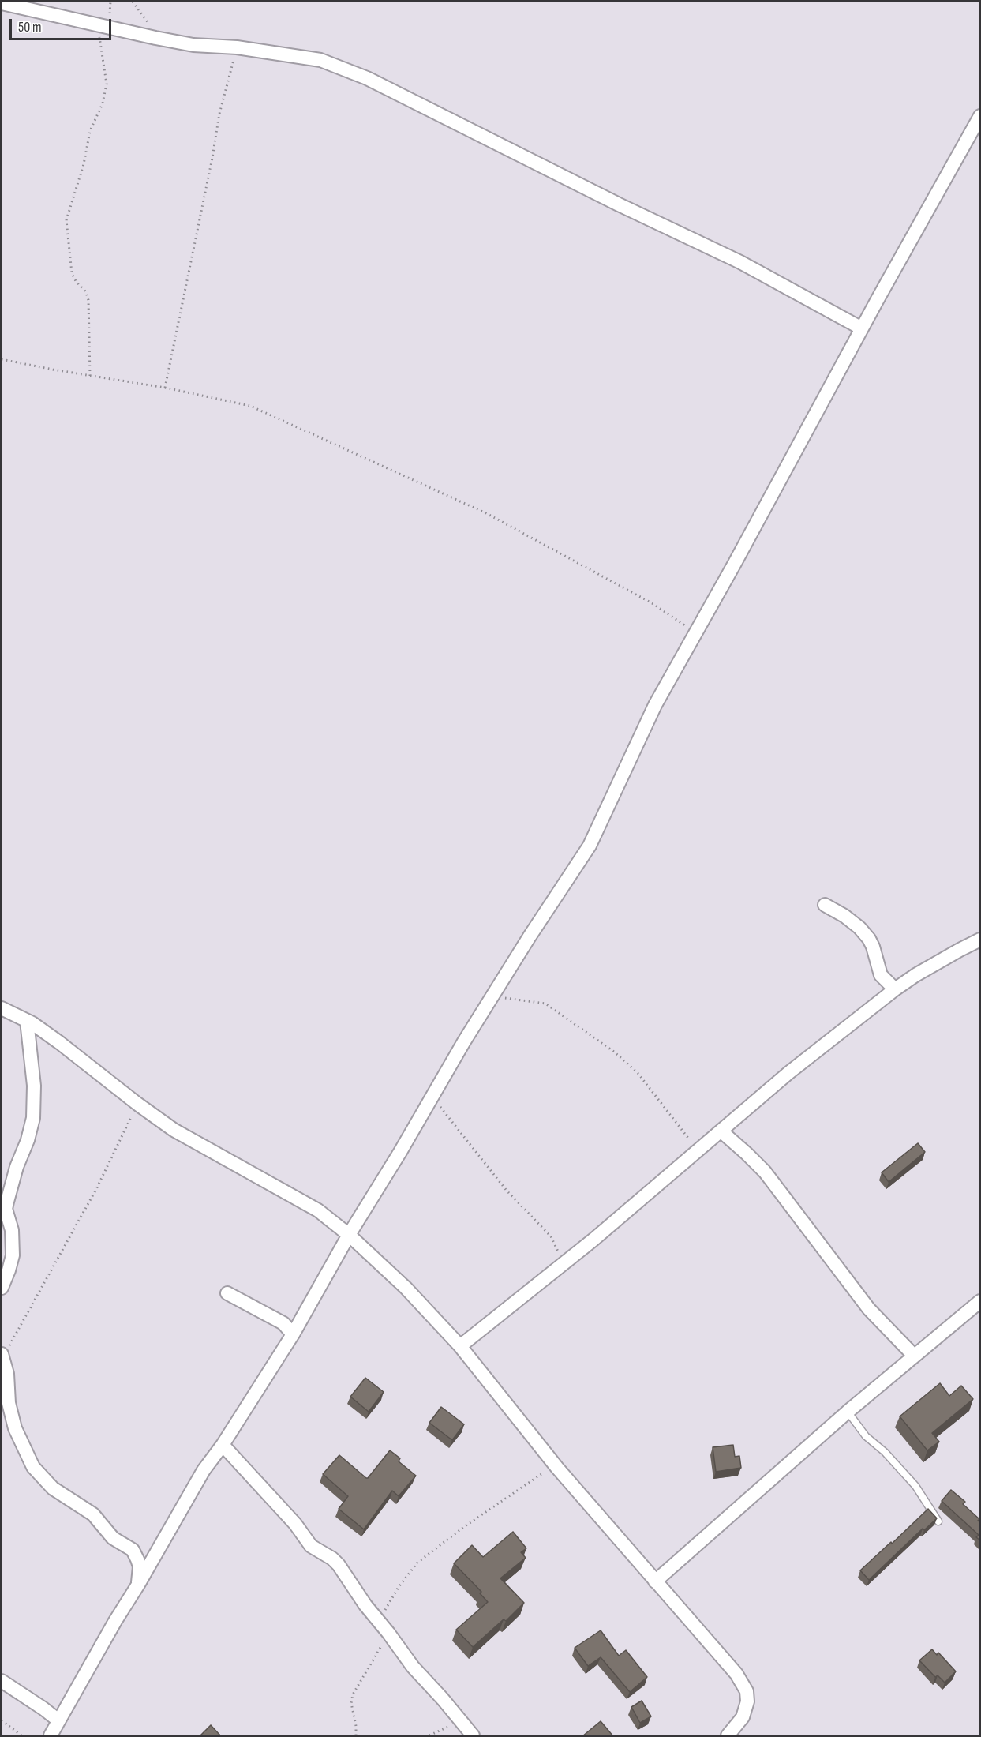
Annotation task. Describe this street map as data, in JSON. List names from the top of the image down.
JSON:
{
  "scale_bar": "50 m"
}
